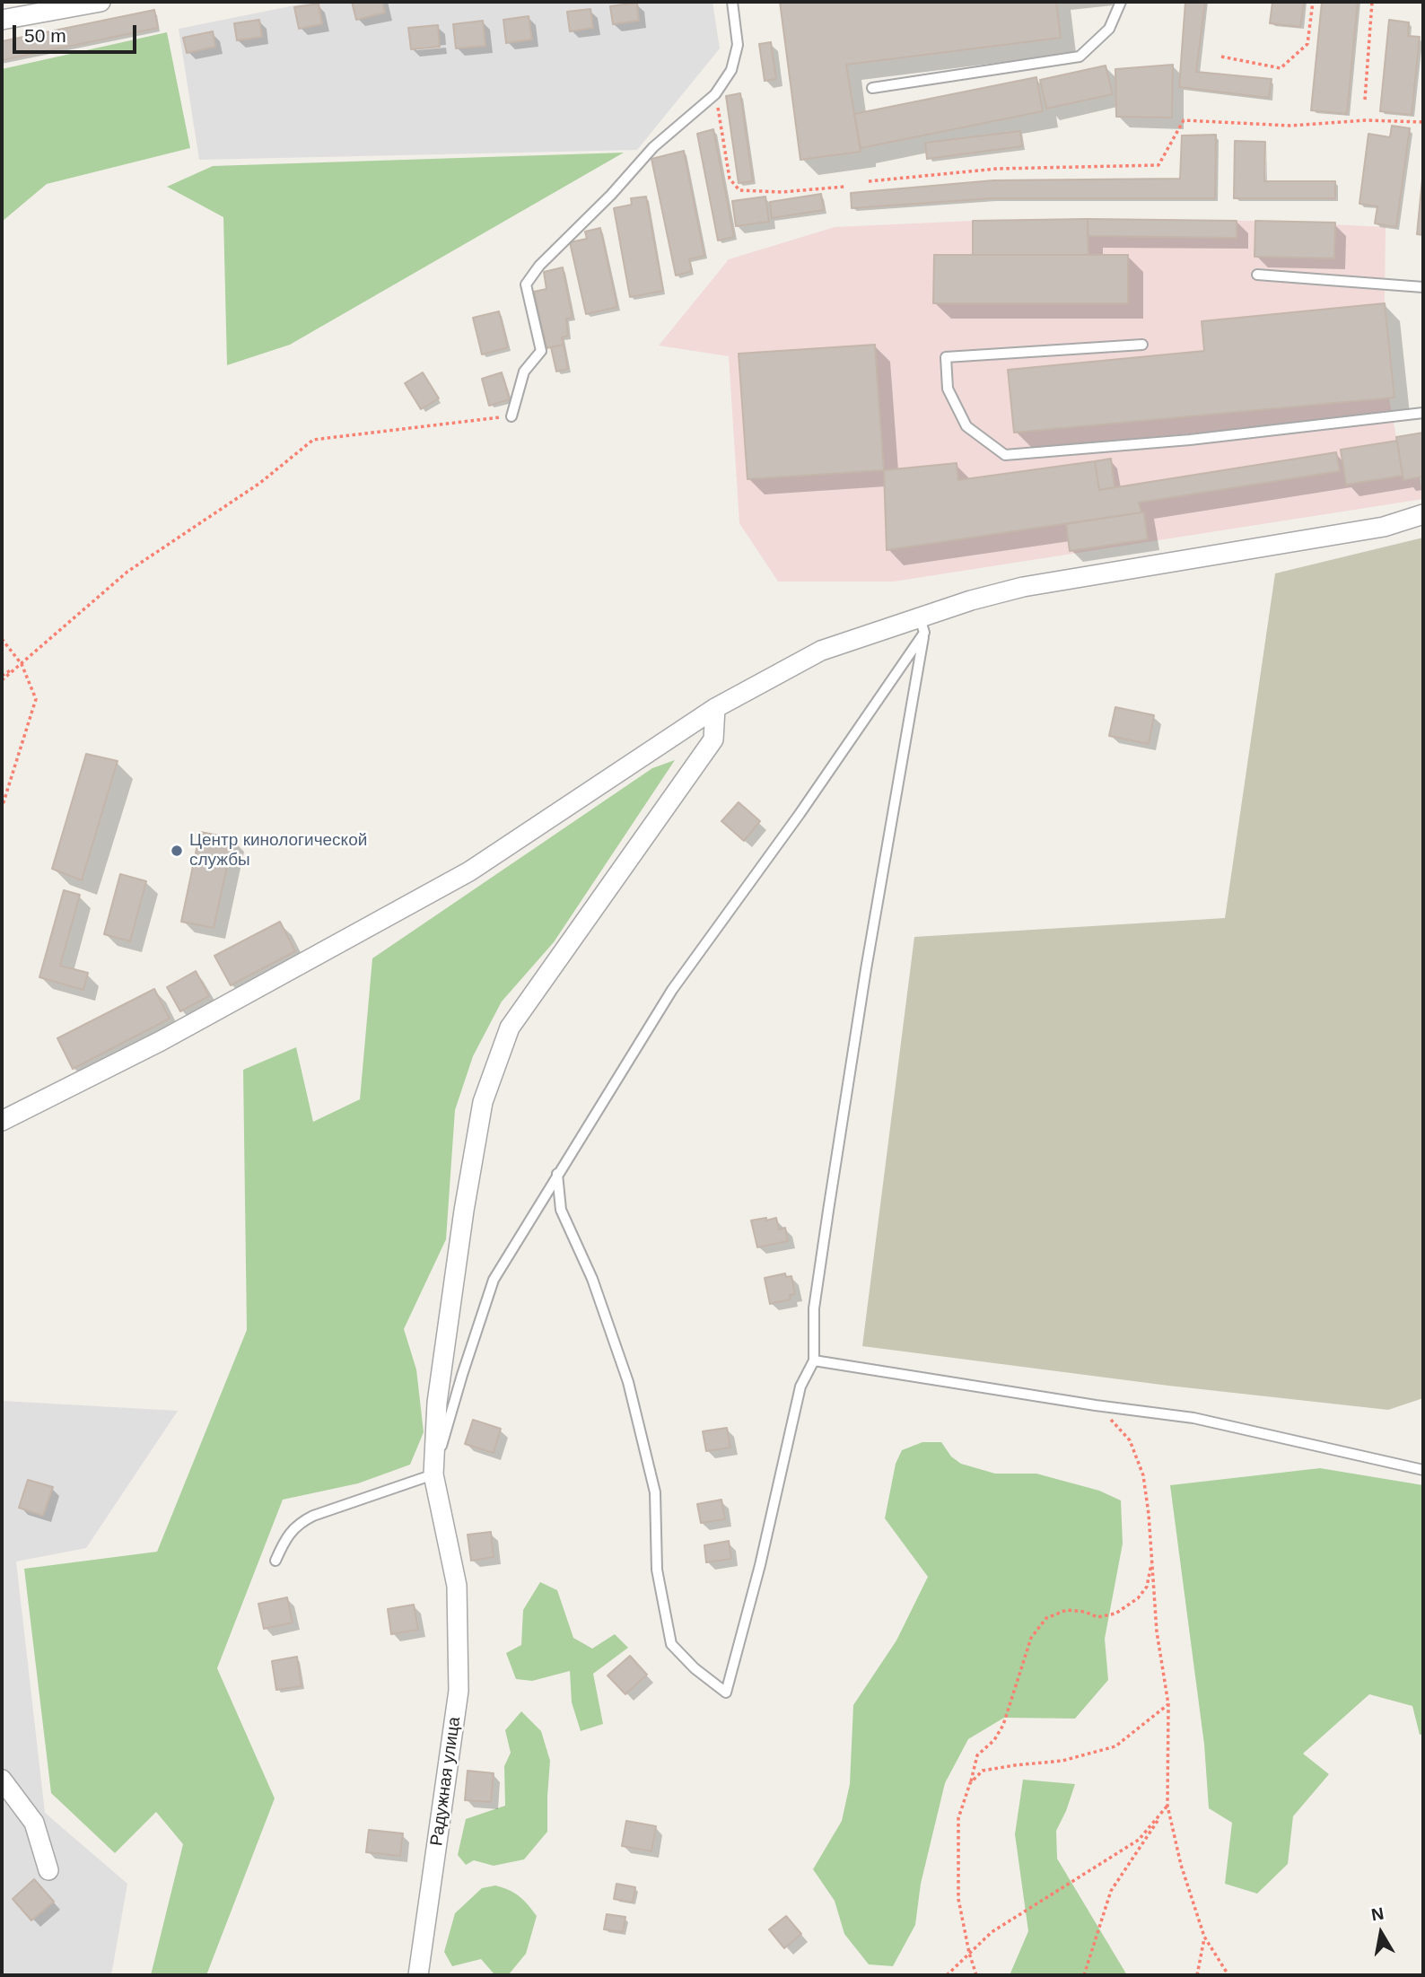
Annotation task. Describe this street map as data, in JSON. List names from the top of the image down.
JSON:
{
  "streets": {
    "street": ["Радужная улица"]
  },
  "places": ["Центр кинологической службы"],
  "scale_bar": "50 m",
  "north": "top"
}
